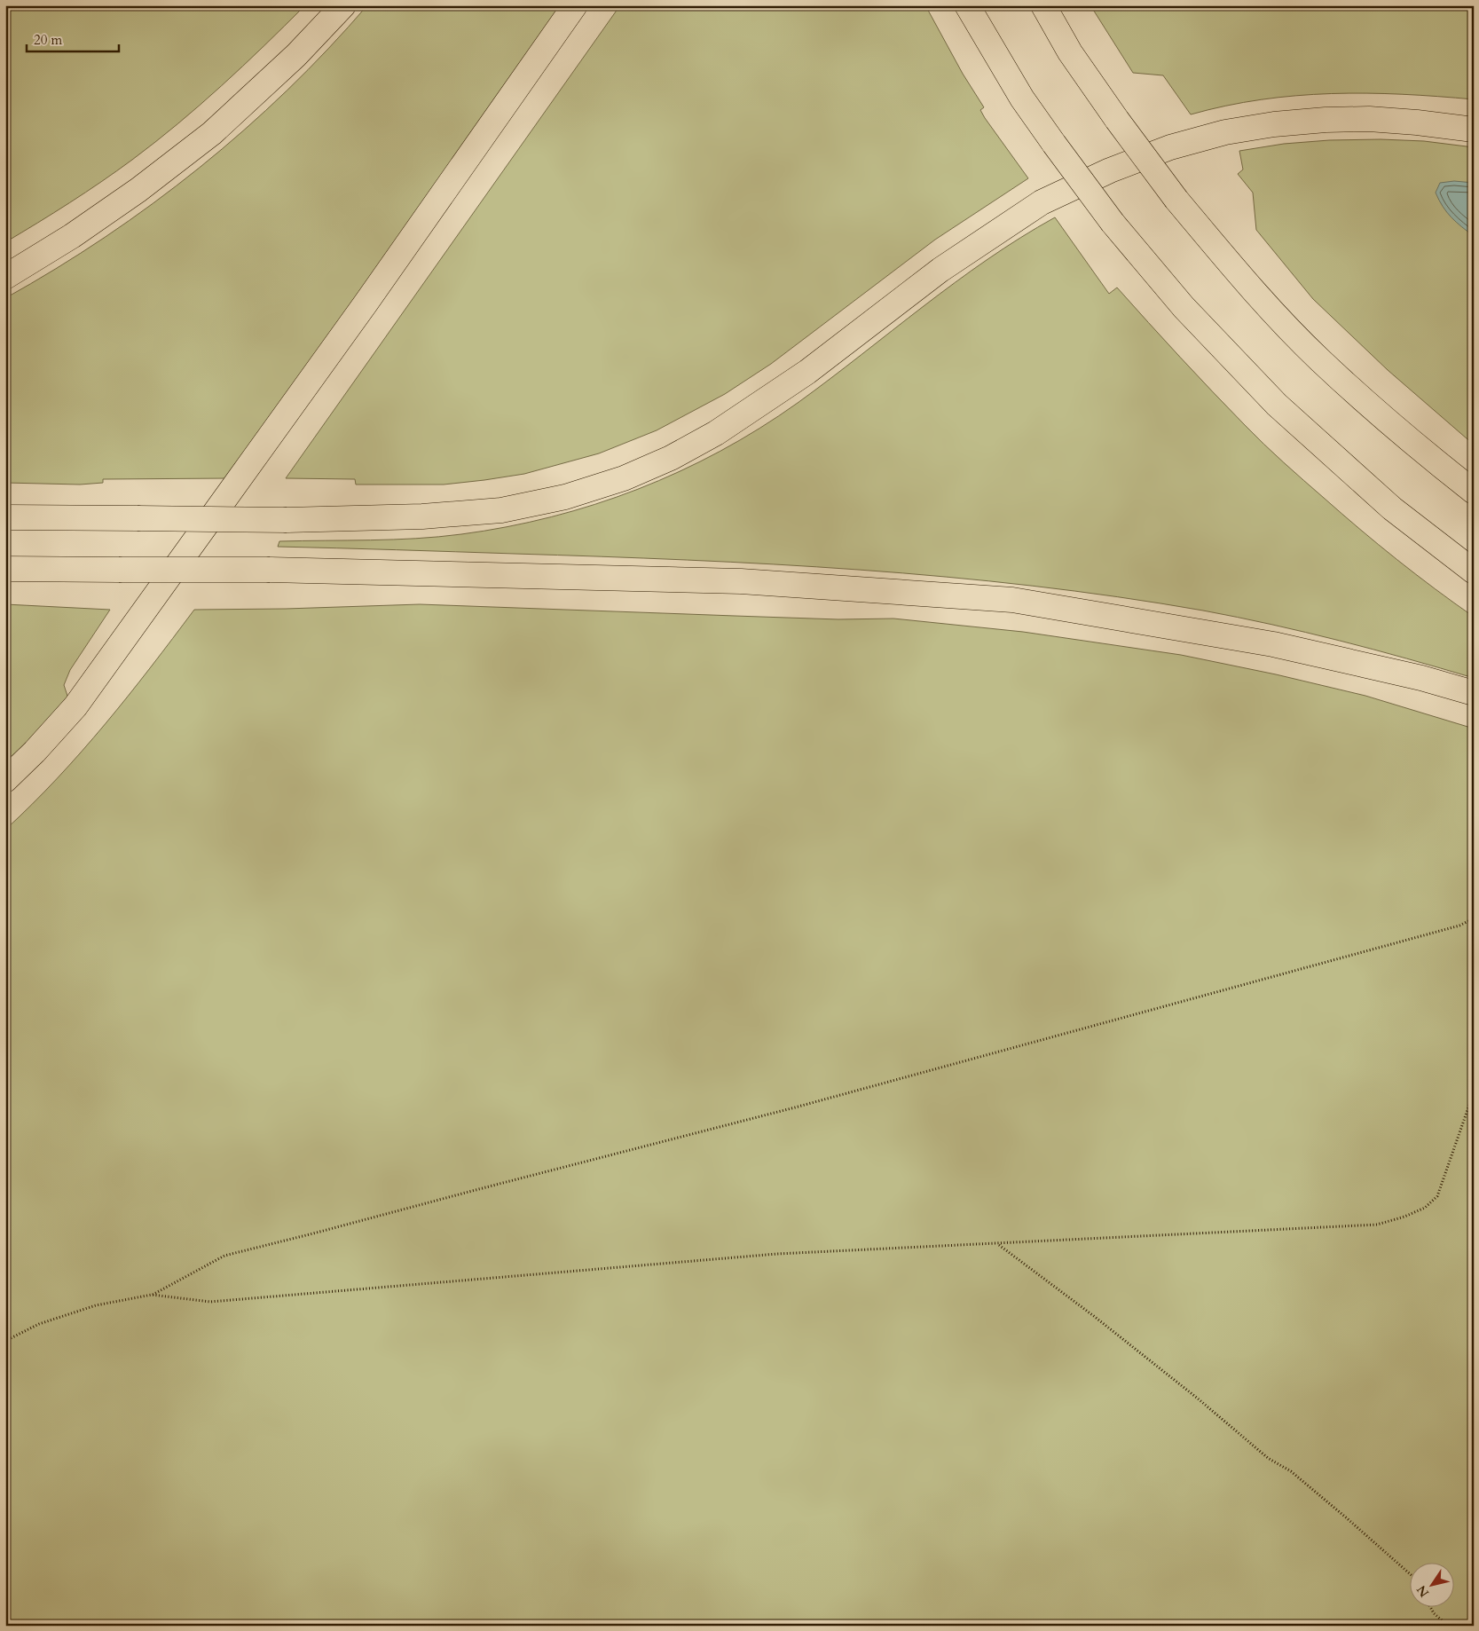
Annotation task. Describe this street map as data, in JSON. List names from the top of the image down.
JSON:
{
  "scale_bar": "20 m",
  "north": "bottom left"
}
